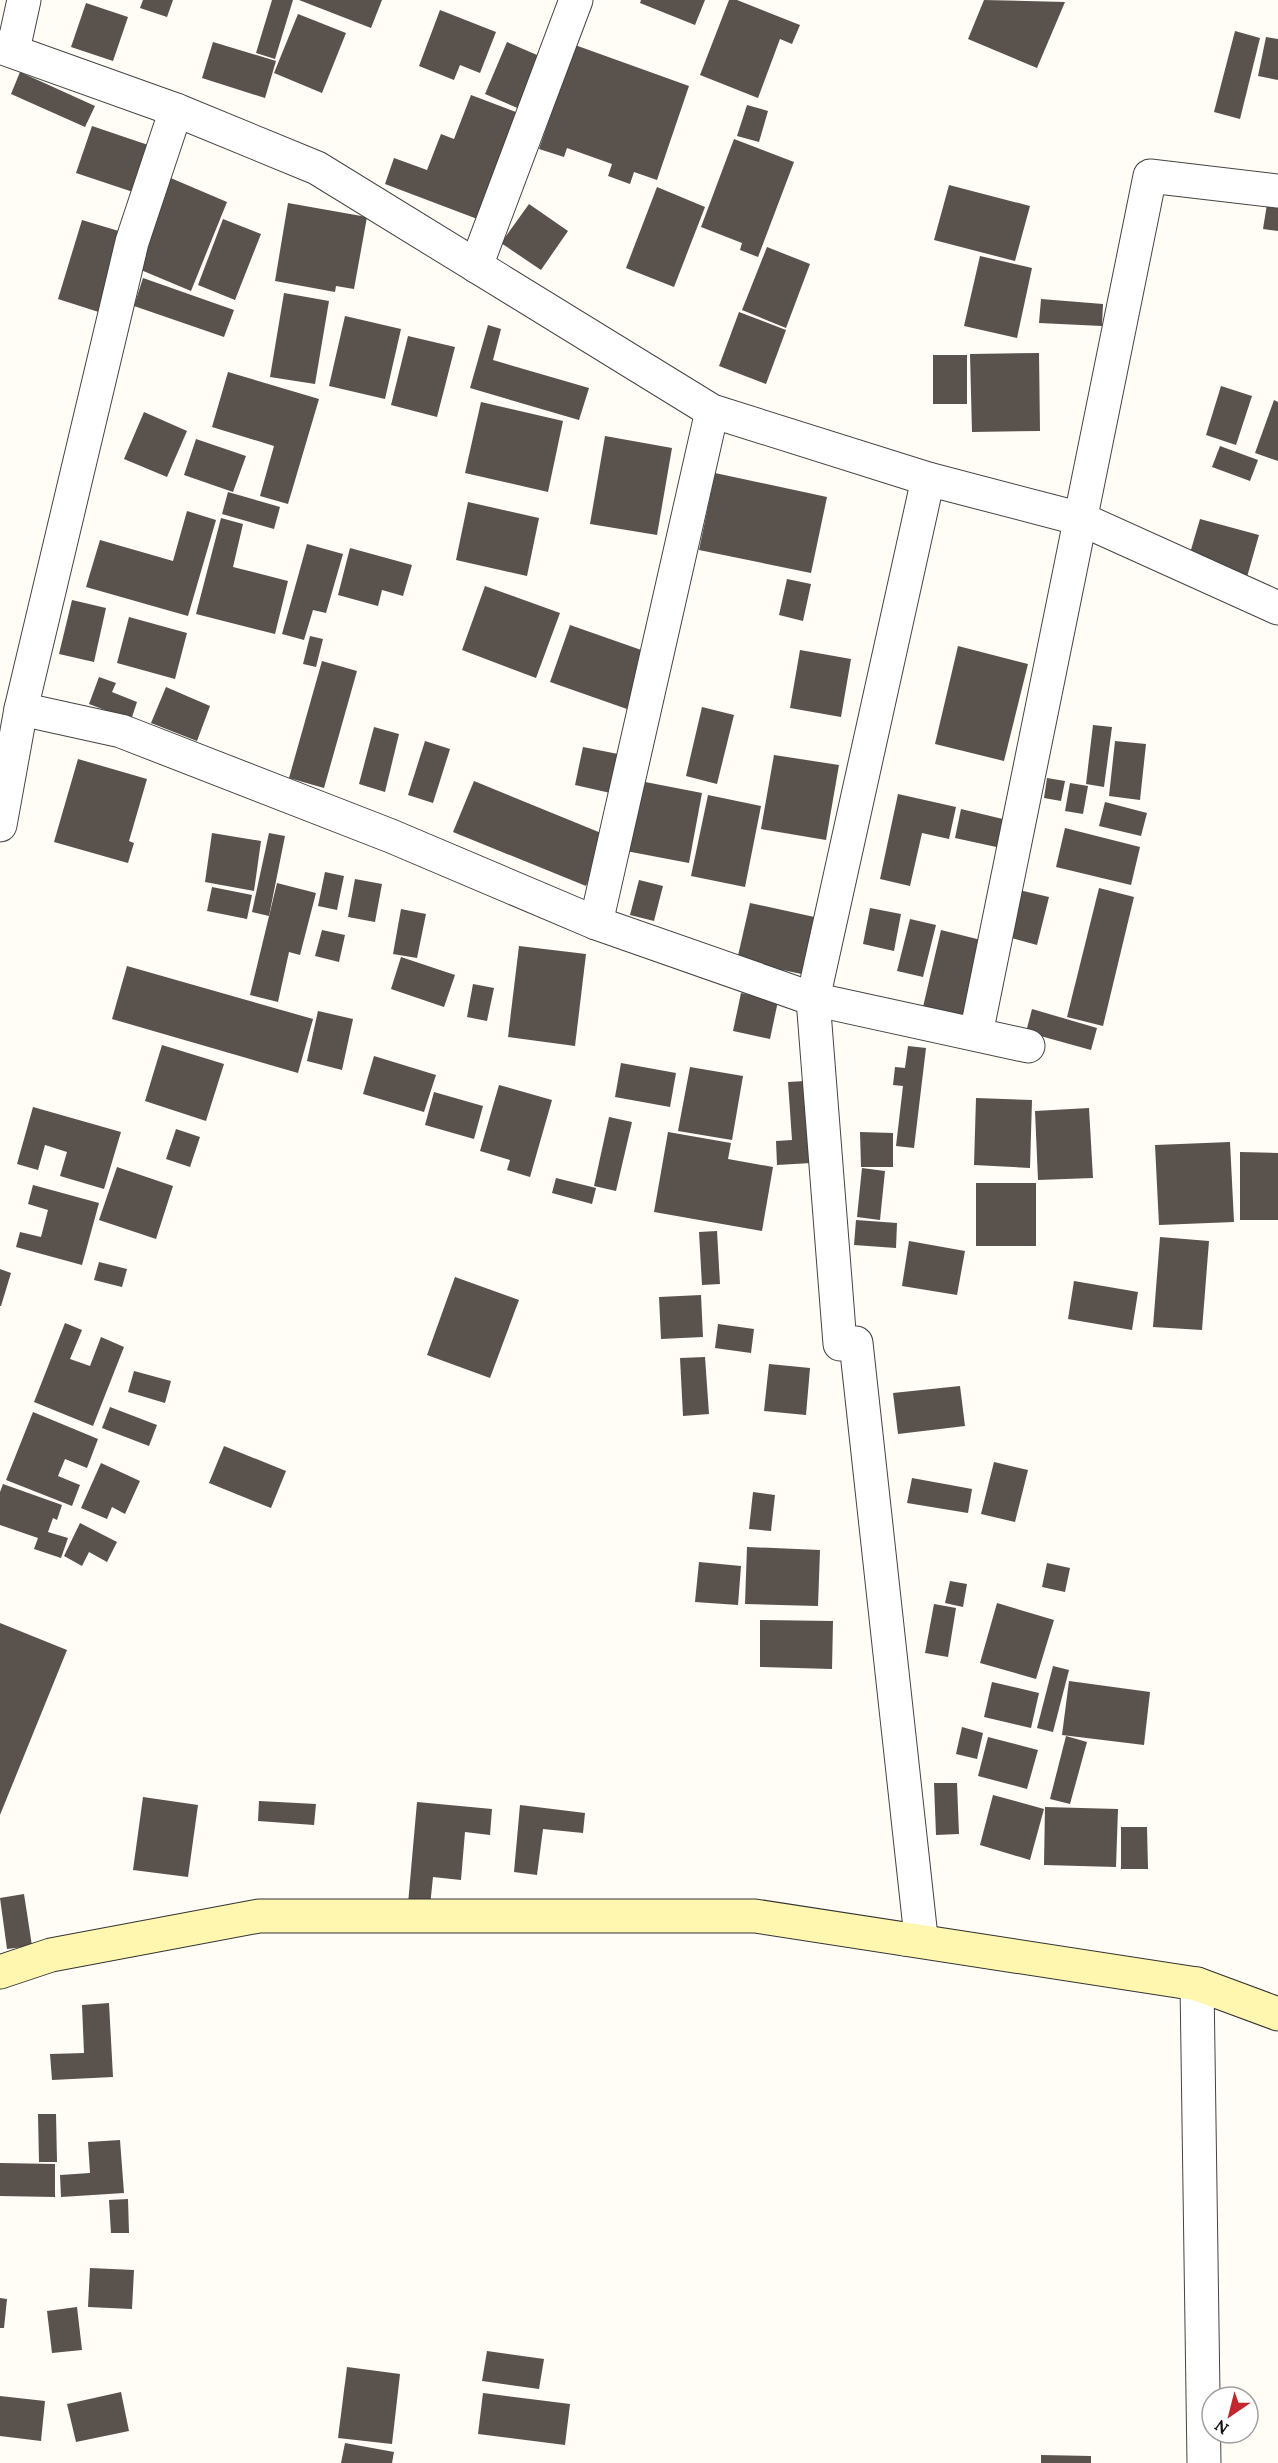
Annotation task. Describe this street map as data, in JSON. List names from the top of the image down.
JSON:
{
  "north": "bottom left"
}
